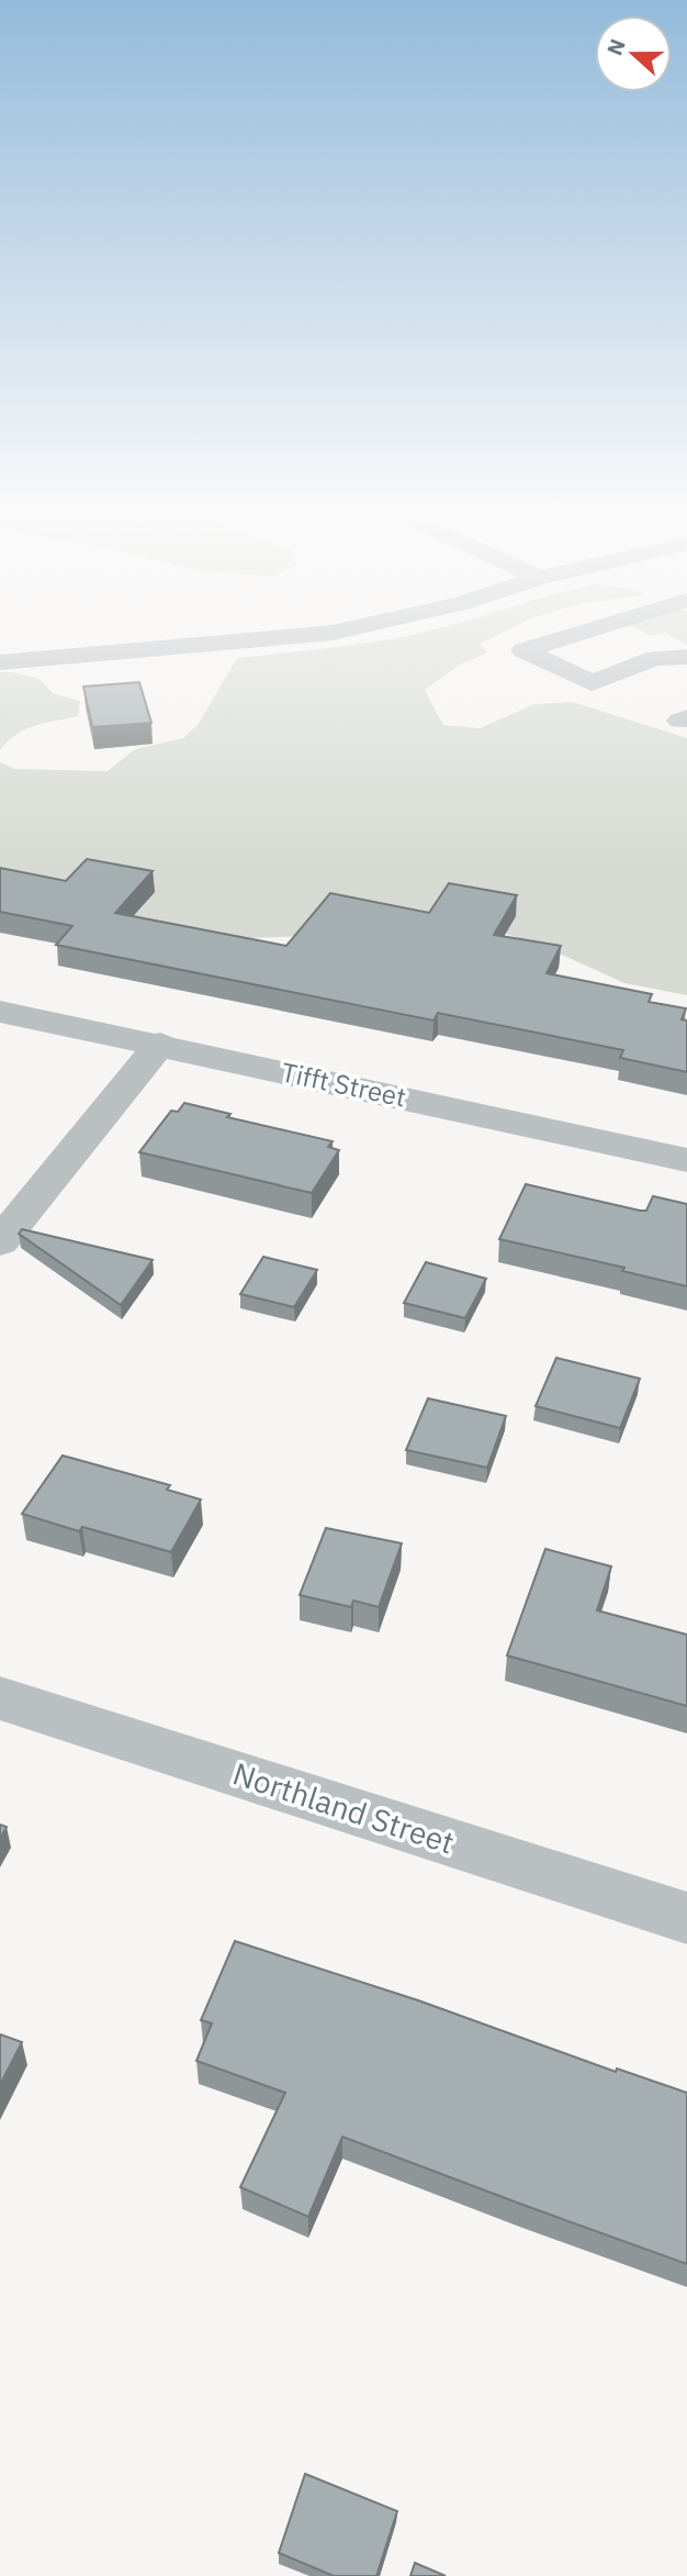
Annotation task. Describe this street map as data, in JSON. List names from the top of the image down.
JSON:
{
  "streets": {
    "street": ["Tifft Street", "Northland Street"]
  },
  "north": "left"
}
